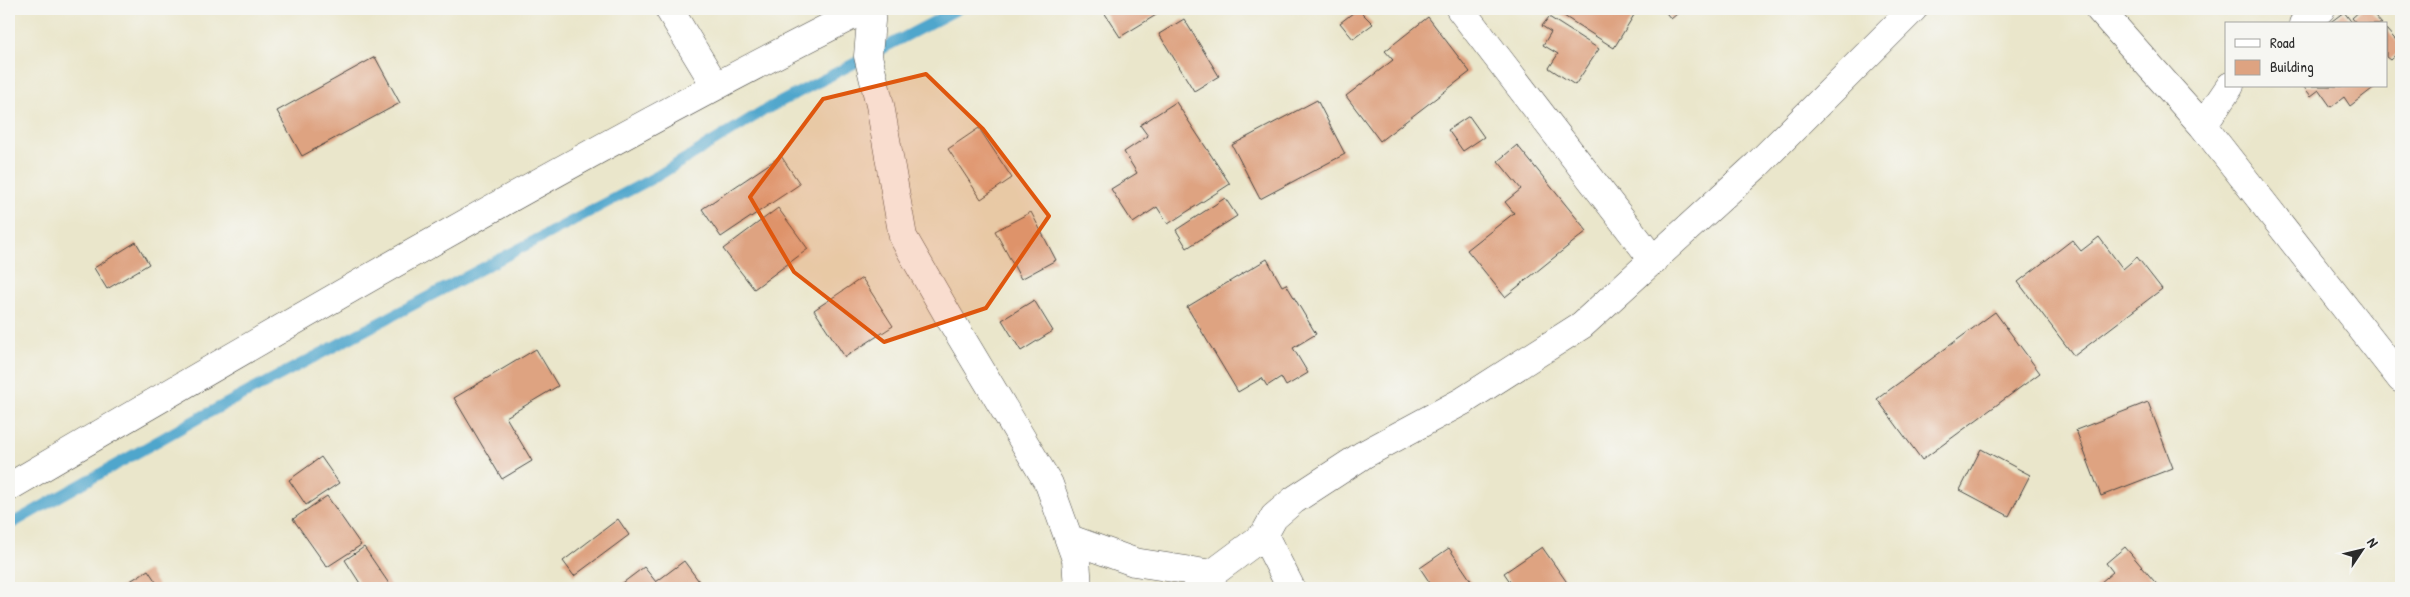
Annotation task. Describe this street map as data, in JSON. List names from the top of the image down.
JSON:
{
  "legend": ["Road", "Building"],
  "north": "top right"
}
